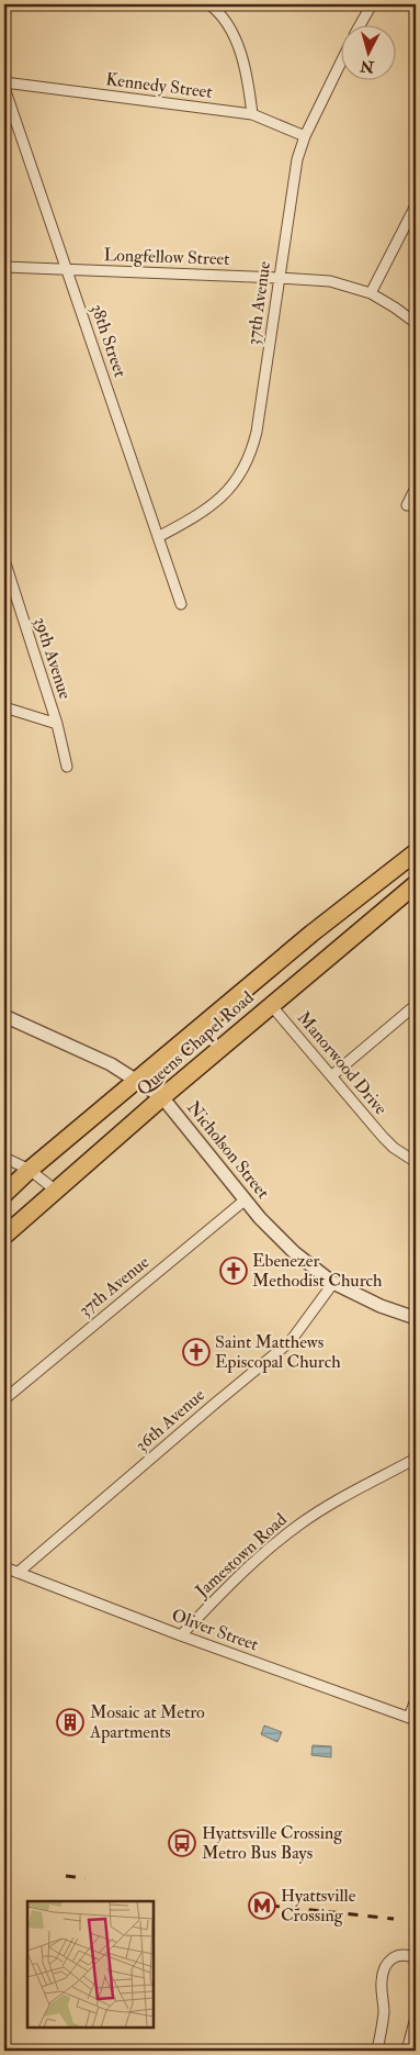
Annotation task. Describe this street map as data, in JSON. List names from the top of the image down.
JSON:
{
  "streets": {
    "main road": ["Queens Chapel Road"],
    "street": [
      "Kennedy Street",
      "Longfellow Street",
      "37th Avenue",
      "38th Street",
      "39th Avenue",
      "Manorwood Drive",
      "Nicholson Street",
      "36th Avenue",
      "Jamestown Road",
      "Oliver Street"
    ]
  },
  "crossings": [
    ["Kennedy Street", "37th Avenue"],
    ["Longfellow Street", "37th Avenue"],
    ["Longfellow Street", "38th Street"],
    ["37th Avenue", "38th Street"],
    ["37th Avenue", "Nicholson Street"],
    ["Queens Chapel Road", "Manorwood Drive"],
    ["Queens Chapel Road", "Nicholson Street"],
    ["Nicholson Street", "36th Avenue"],
    ["36th Avenue", "Oliver Street"],
    ["Jamestown Road", "Oliver Street"]
  ],
  "places": {
    "church": ["Ebenezer Methodist Church", "Saint Matthews Episcopal Church"],
    "building": ["Mosaic at Metro Apartments"],
    "bus stop": ["Hyattsville Crossing Metro Bus Bays"],
    "metro station": ["Hyattsville Crossing"]
  },
  "north": "bottom"
}
